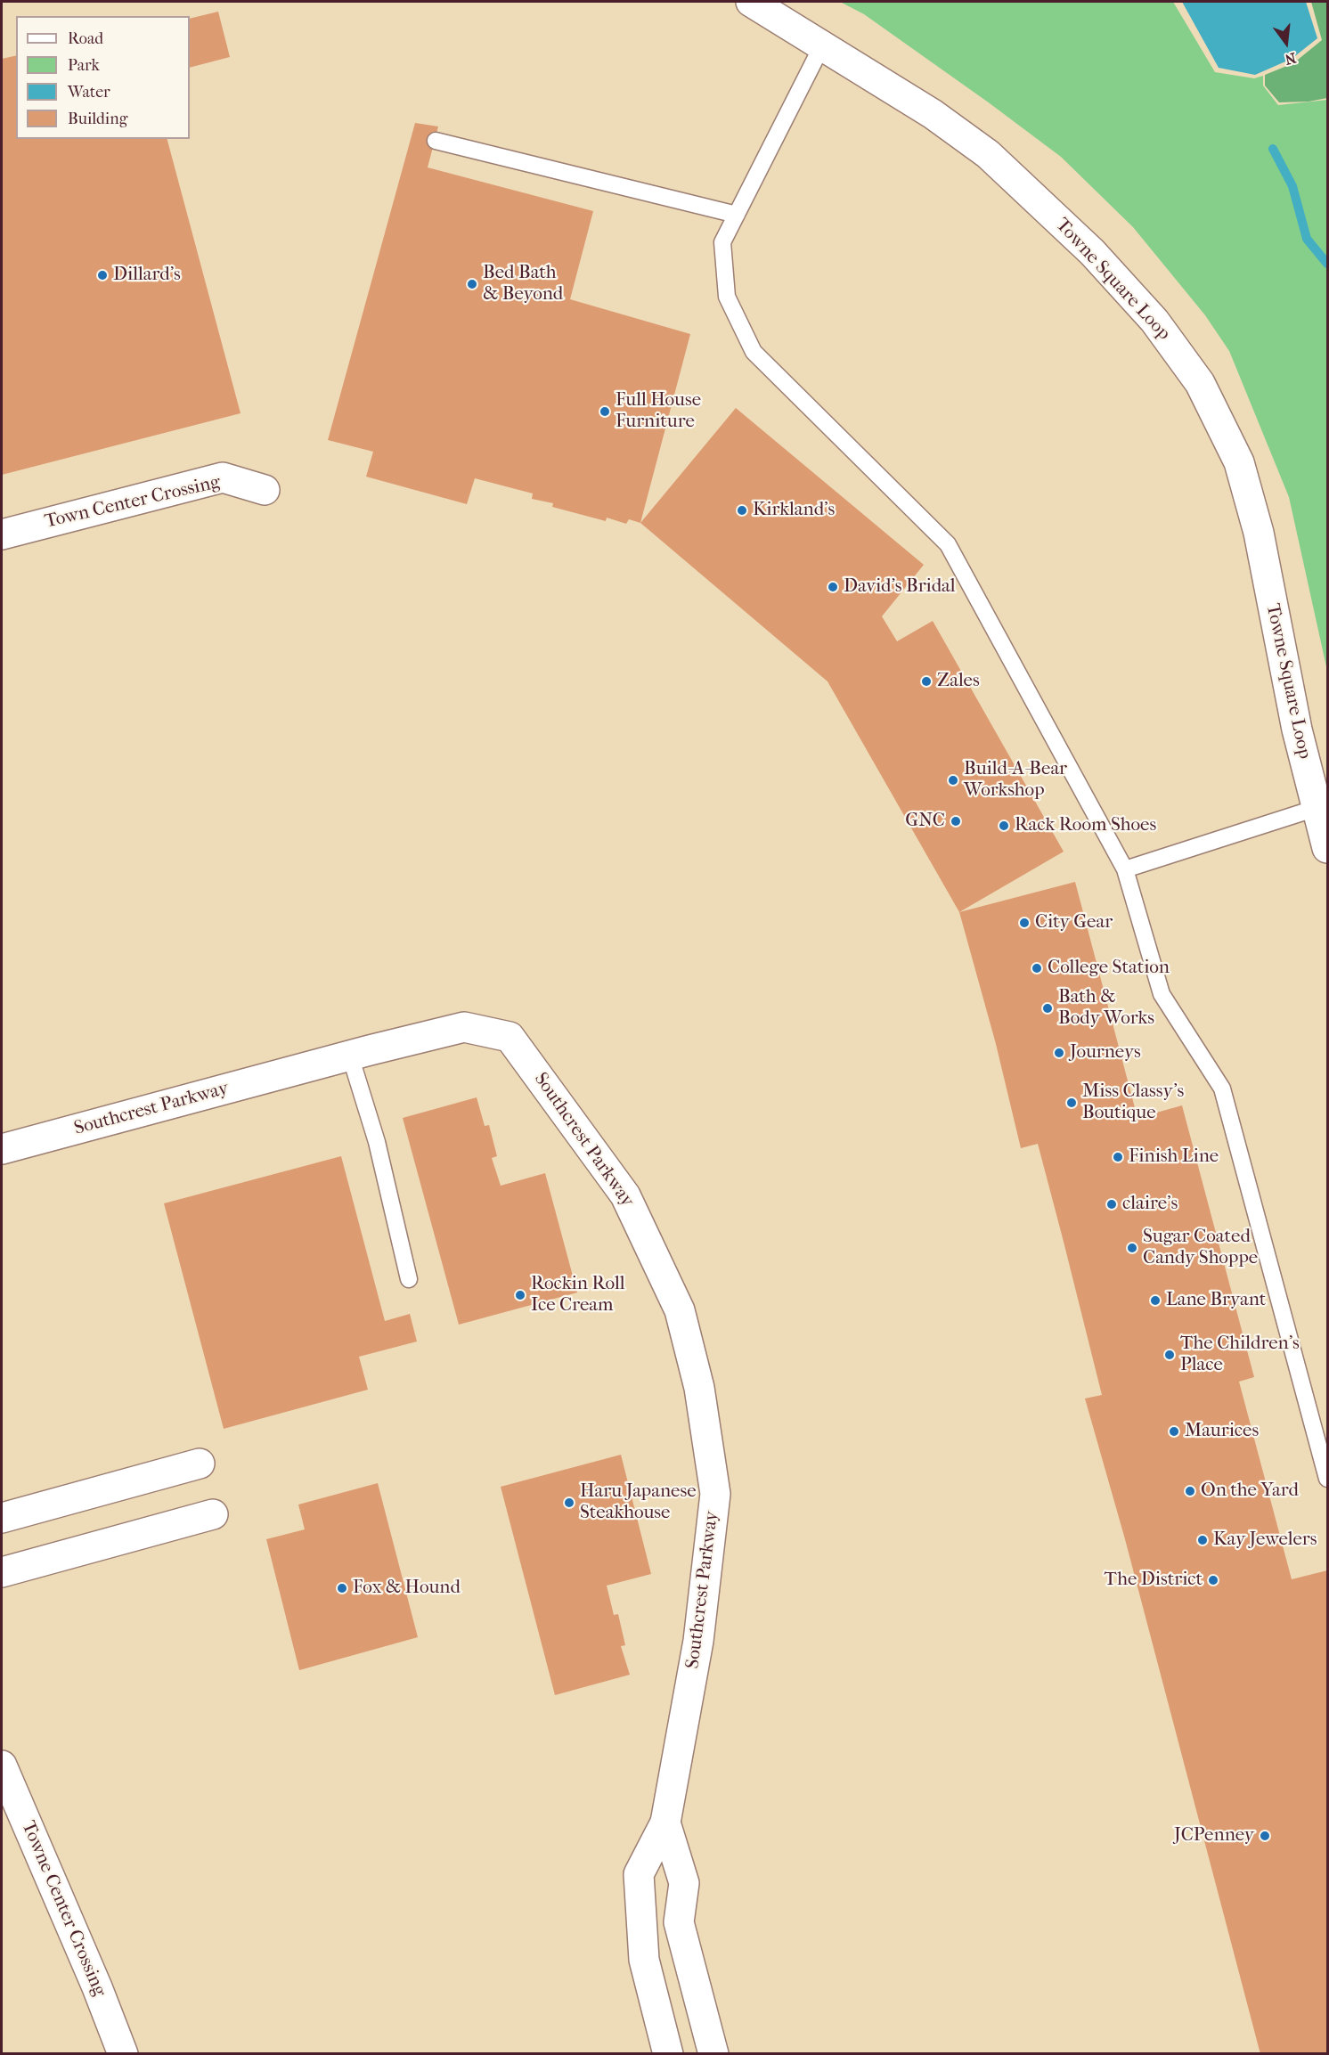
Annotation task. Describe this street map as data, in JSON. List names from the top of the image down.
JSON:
{
  "streets": {
    "street": [
      "Towne Square Loop",
      "Town Center Crossing",
      "Southcrest Parkway",
      "Towne Center Crossing"
    ]
  },
  "places": [
    "Dillard's",
    "Bed Bath & Beyond",
    "Full House Furniture",
    "Kirkland's",
    "David's Bridal",
    "Zales",
    "Build-A-Bear Workshop",
    "GNC",
    "Rack Room Shoes",
    "City Gear",
    "College Station",
    "Bath & Body Works",
    "Journeys",
    "Miss Classy's Boutique",
    "Finish Line",
    "claire's",
    "Sugar Coated Candy Shoppe",
    "Rockin Roll Ice Cream",
    "Lane Bryant",
    "The Children's Place",
    "Maurices",
    "On the Yard",
    "Haru Japanese Steakhouse",
    "Kay Jewelers",
    "The District",
    "Fox & Hound",
    "JCPenney"
  ],
  "legend": [
    "Road",
    "Park",
    "Water",
    "Building"
  ],
  "north": "bottom"
}
